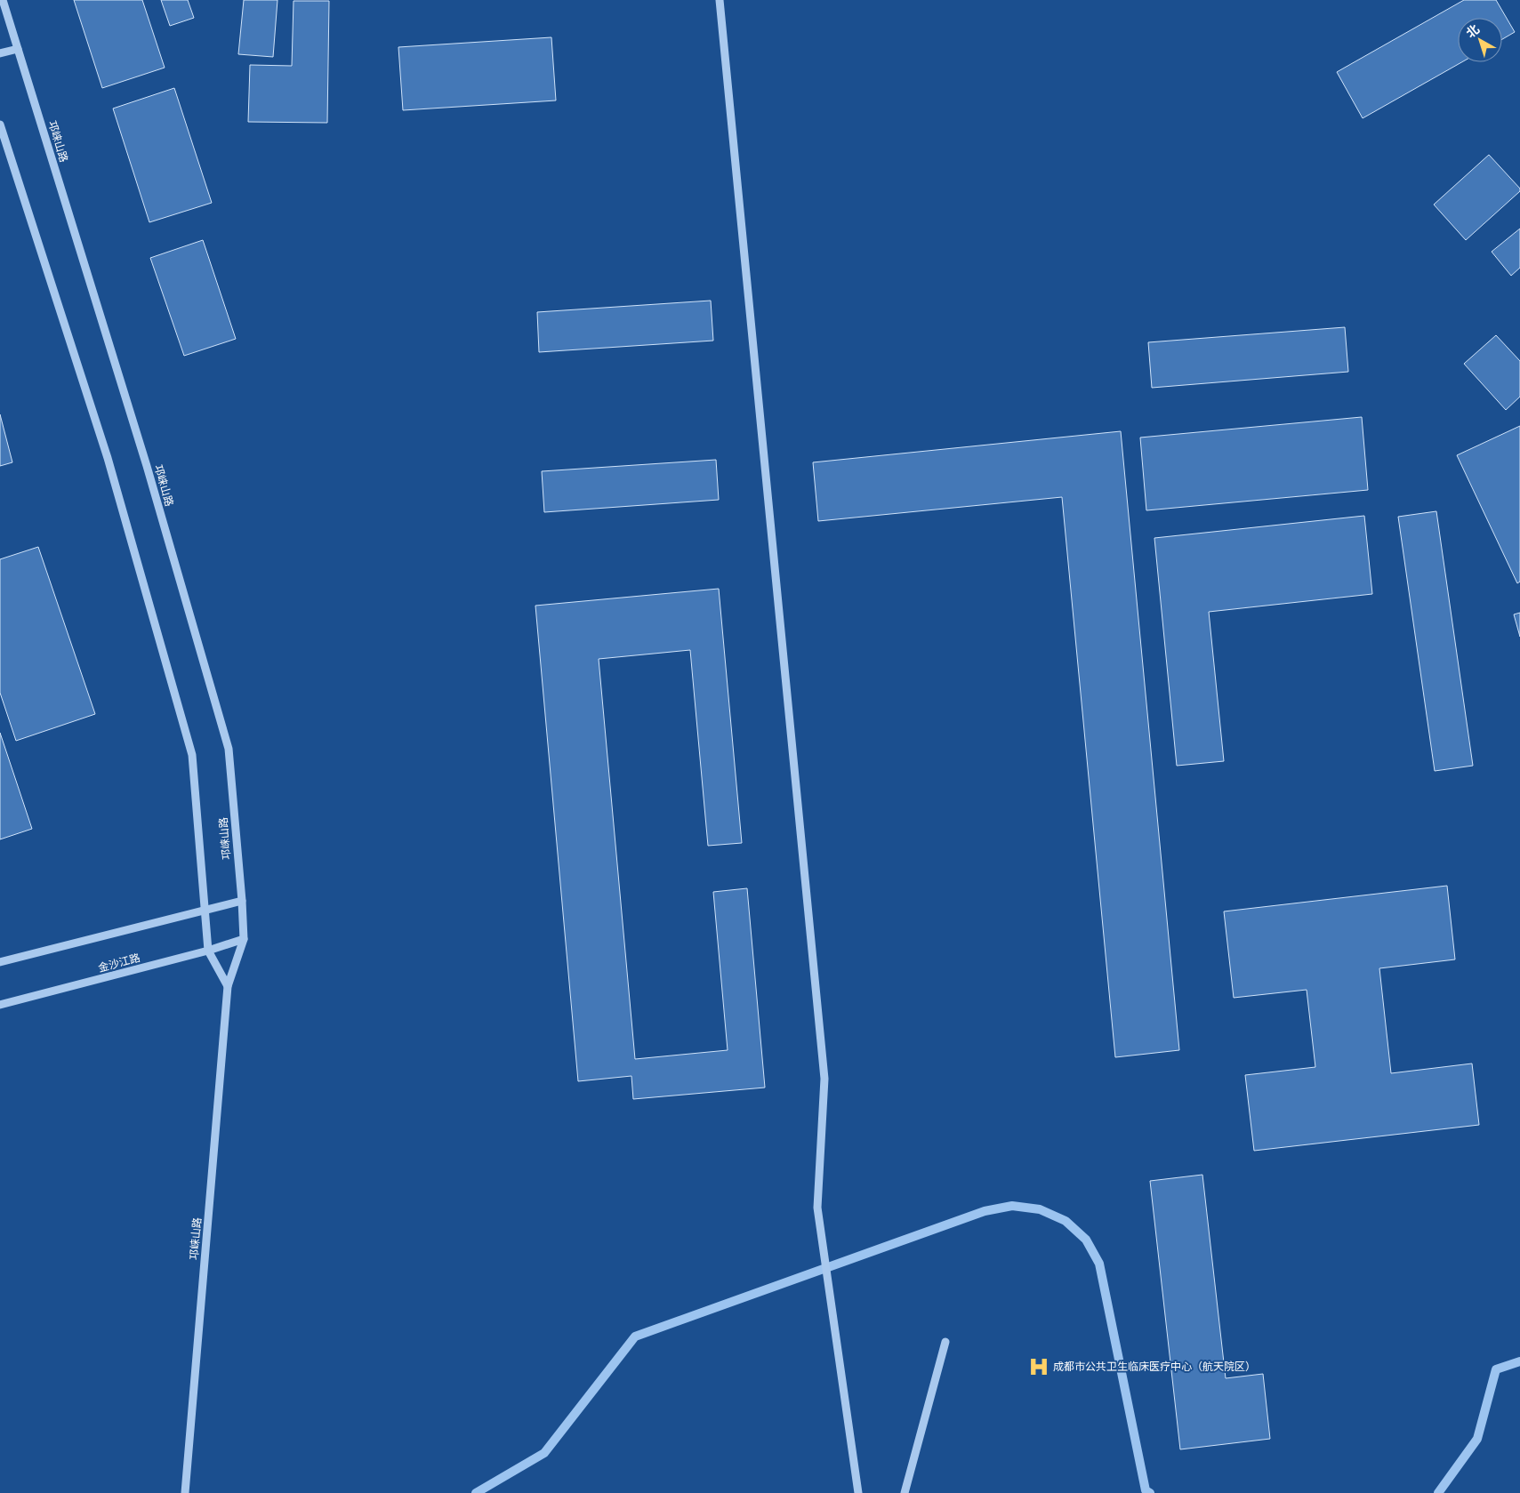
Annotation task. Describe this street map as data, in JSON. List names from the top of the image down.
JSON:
{
  "streets": {
    "street": ["邛崃山路", "金沙江路"]
  },
  "crossings": [
    ["邛崃山路", "金沙江路"]
  ],
  "places": {
    "hospital": ["成都市公共卫生临床医疗中心（航天院区）"]
  },
  "north": "top left"
}
